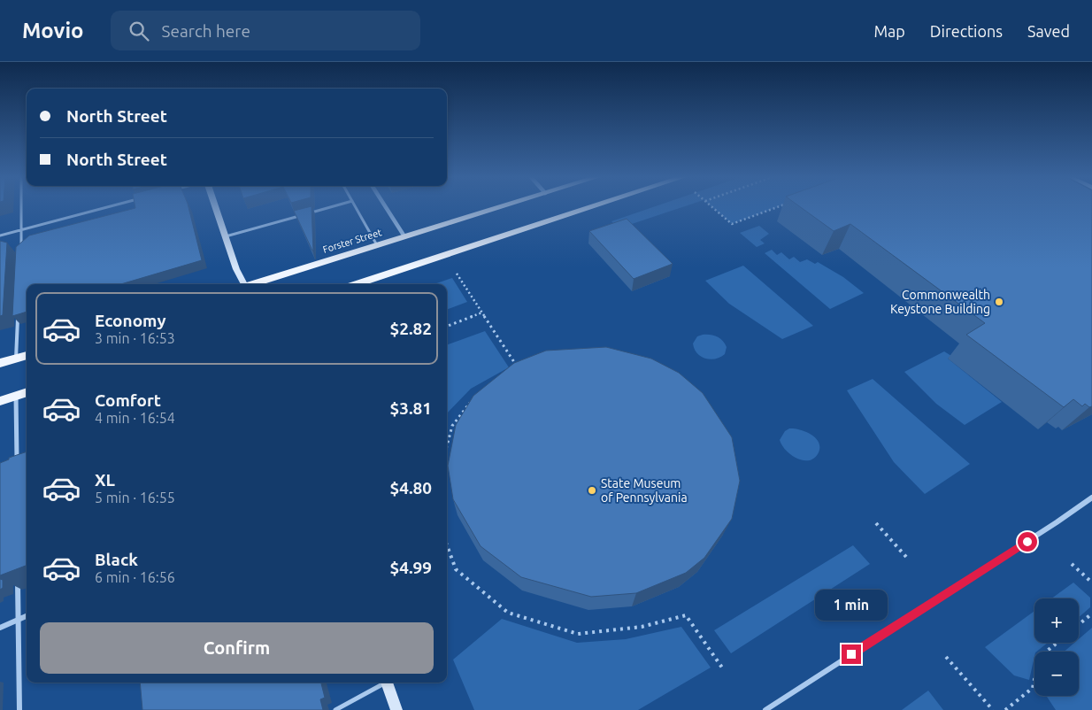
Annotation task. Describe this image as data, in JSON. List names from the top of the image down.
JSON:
{
  "streets": {
    "main road": ["Forster Street"]
  },
  "places": ["Commonwealth Keystone Building", "State Museum of Pennsylvania"],
  "page": {
    "header": "Movio",
    "search": "Search here",
    "nav": ["Map", "Directions", "Saved"],
    "banner": ["North Street", "North Street"],
    "list": [
      {
        "name": "Economy",
        "note": "3 min · 16:53",
        "value": "$2.82"
      },
      {
        "name": "Comfort",
        "note": "4 min · 16:54",
        "value": "$3.81"
      },
      {
        "name": "XL",
        "note": "5 min · 16:55",
        "value": "$4.80"
      },
      {
        "name": "Black",
        "note": "6 min · 16:56",
        "value": "$4.99"
      }
    ],
    "bubble": "1 min",
    "map_buttons": ["+", "−"],
    "buttons": "Confirm"
  }
}
